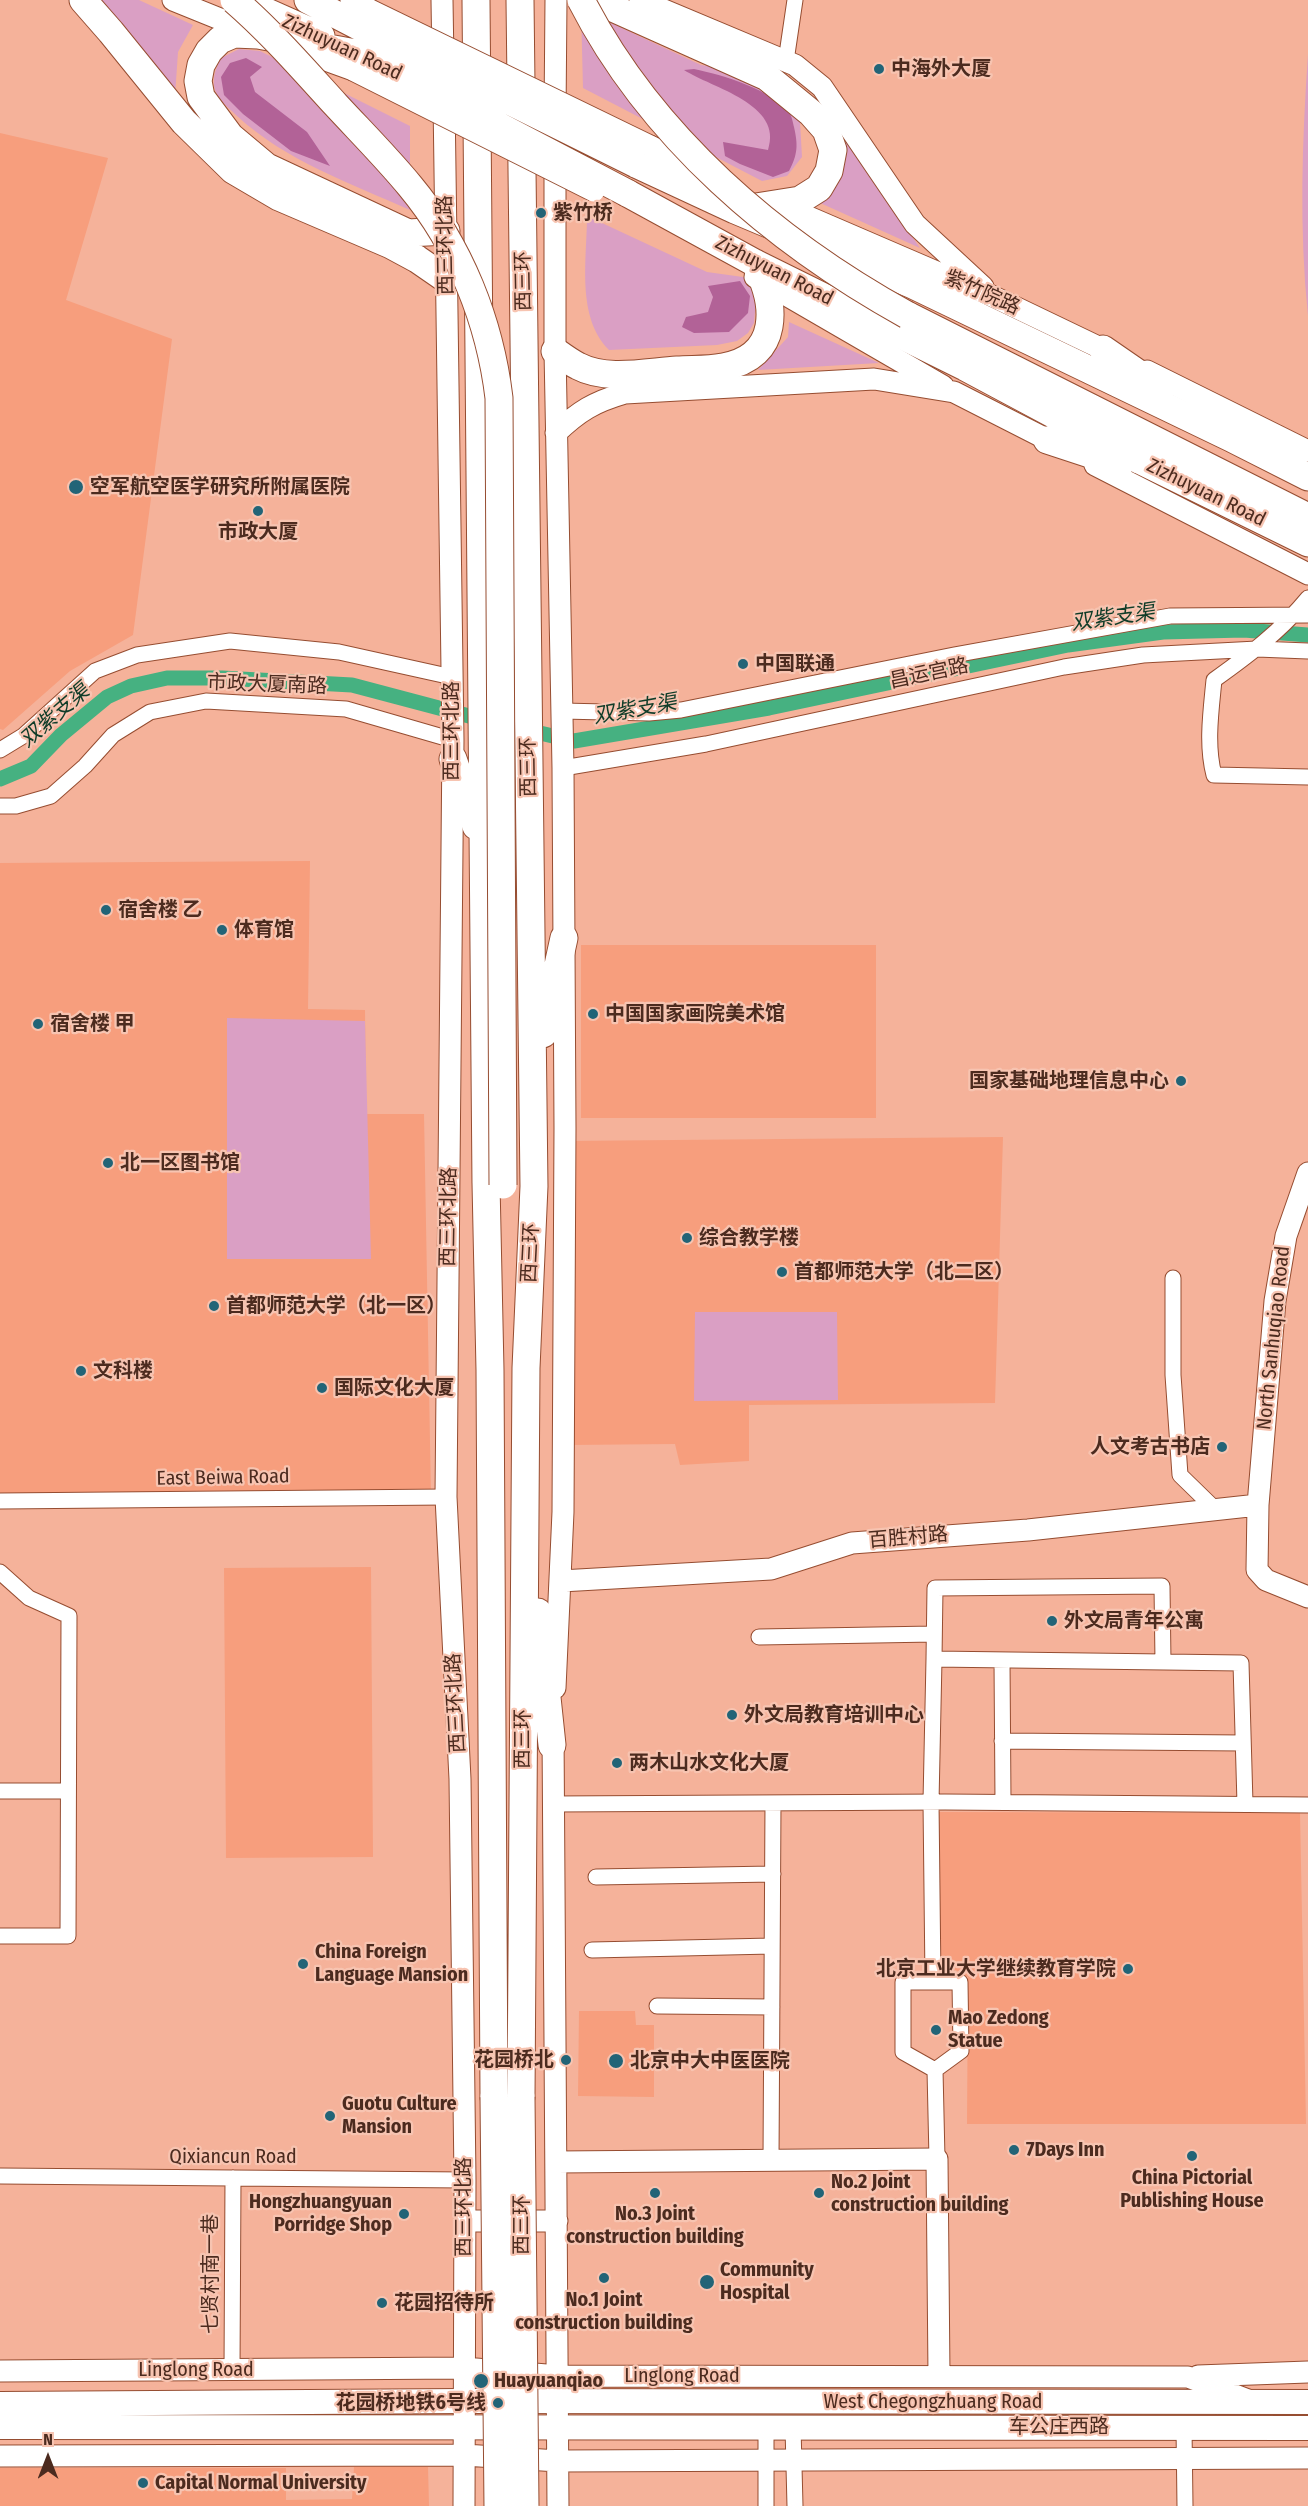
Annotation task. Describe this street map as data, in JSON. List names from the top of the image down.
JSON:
{
  "streets": {
    "highway": ["Zizhuyuan Road", "西三环"],
    "main road": ["Linglong Road", "West Chegongzhuang Road", "车公庄西路"],
    "street": [
      "西三环北路",
      "紫竹院路",
      "昌运宫路",
      "市政大厦南路",
      "North Sanhuqiao Road",
      "East Beiwa Road",
      "百胜村路",
      "Qixiancun Road",
      "七贤村南一巷"
    ]
  },
  "crossings": [
    ["Zizhuyuan Road", "紫竹院路"],
    ["西三环北路", "市政大厦南路"],
    ["西三环北路", "East Beiwa Road"],
    ["西三环北路", "Qixiancun Road"],
    ["西三环北路", "Linglong Road"],
    ["西三环北路", "车公庄西路"],
    ["North Sanhuqiao Road", "百胜村路"],
    ["Qixiancun Road", "七贤村南一巷"],
    ["七贤村南一巷", "Linglong Road"],
    ["Linglong Road", "West Chegongzhuang Road"]
  ],
  "water": ["双紫支渠"],
  "places": [
    "中海外大厦",
    "紫竹桥",
    "空军航空医学研究所附属医院",
    "市政大厦",
    "中国联通",
    "宿舍楼 乙",
    "体育馆",
    "中国国家画院美术馆",
    "宿舍楼 甲",
    "国家基础地理信息中心",
    "北一区图书馆",
    "综合教学楼",
    "首都师范大学（北二区）",
    "首都师范大学（北一区）",
    "文科楼",
    "国际文化大厦",
    "人文考古书店",
    "外文局青年公寓",
    "外文局教育培训中心",
    "两木山水文化大厦",
    "China Foreign Language Mansion",
    "北京工业大学继续教育学院",
    "Mao Zedong Statue",
    "花园桥北",
    "北京中大中医医院",
    "Guotu Culture Mansion",
    "7Days Inn",
    "China Pictorial Publishing House",
    "No.3 Joint construction building",
    "No.2 Joint construction building",
    "Hongzhuangyuan Porridge Shop",
    "No.1 Joint construction building",
    "Community Hospital",
    "花园招待所",
    "Huayuanqiao",
    "花园桥地铁6号线",
    "Capital Normal University"
  ],
  "north": "top"
}
